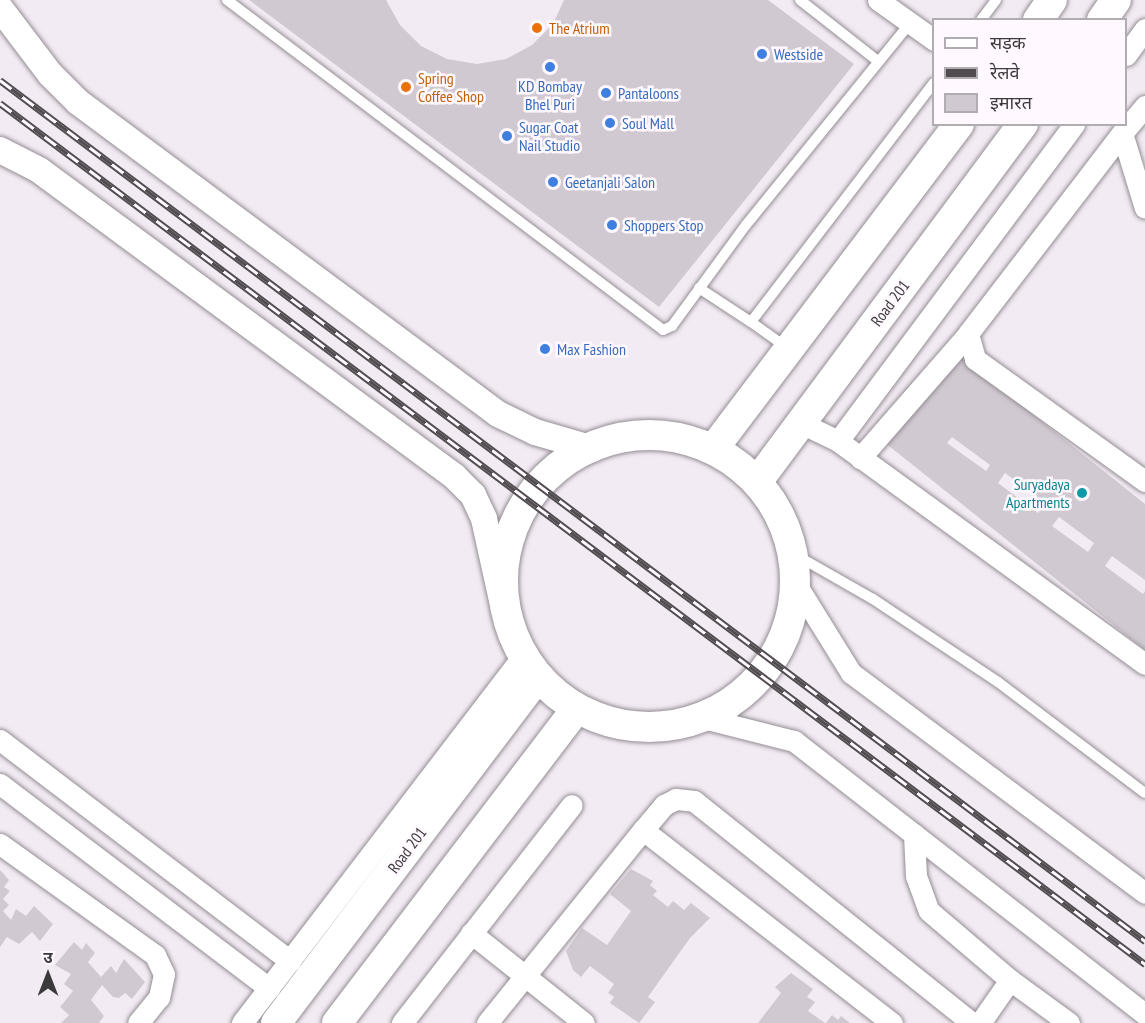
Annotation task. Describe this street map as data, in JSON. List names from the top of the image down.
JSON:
{
  "streets": {
    "main road": ["Road 201"]
  },
  "places": [
    "The Atrium",
    "Westside",
    "KD Bombay Bhel Puri",
    "Spring Coffee Shop",
    "Pantaloons",
    "Soul Mall",
    "Sugar Coat Nail Studio",
    "Geetanjali Salon",
    "Shoppers Stop",
    "Max Fashion",
    "Suryadaya Apartments"
  ],
  "legend": ["सड़क", "रेलवे", "इमारत"],
  "north": "top"
}
